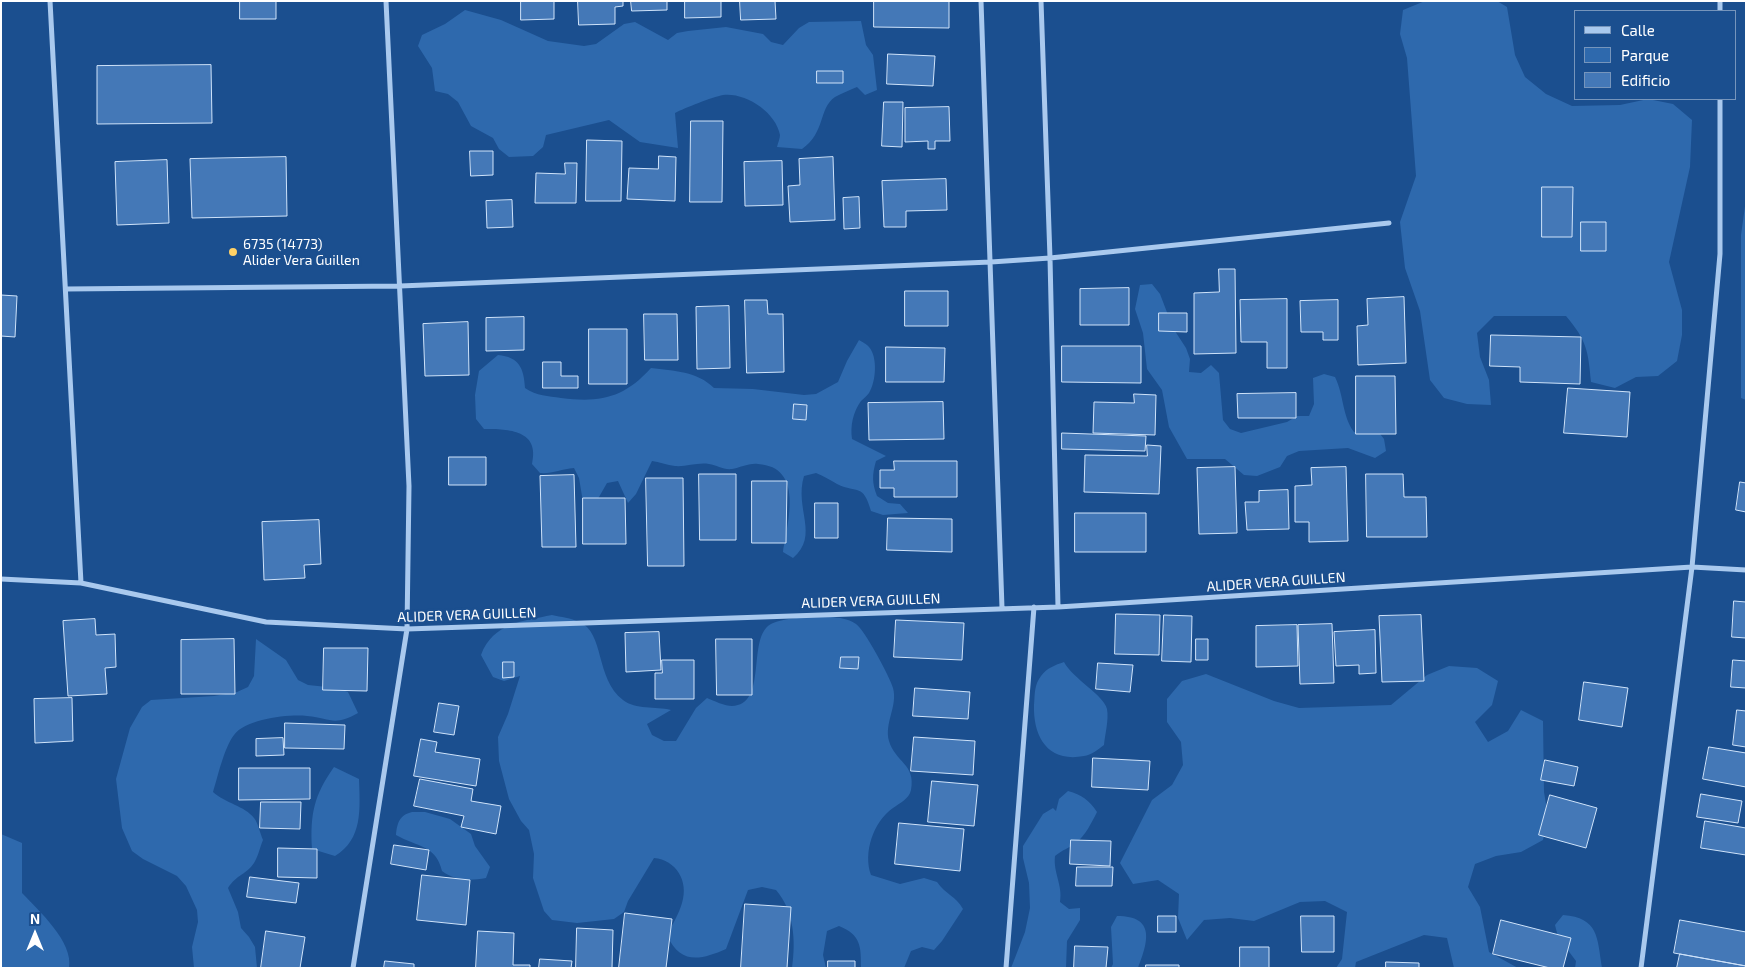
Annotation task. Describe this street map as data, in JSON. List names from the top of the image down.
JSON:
{
  "streets": {
    "street": ["ALIDER VERA GUILLEN"]
  },
  "places": ["6735 (14773) Alider Vera Guillen"],
  "legend": ["Calle", "Parque", "Edificio"],
  "north": "top"
}
